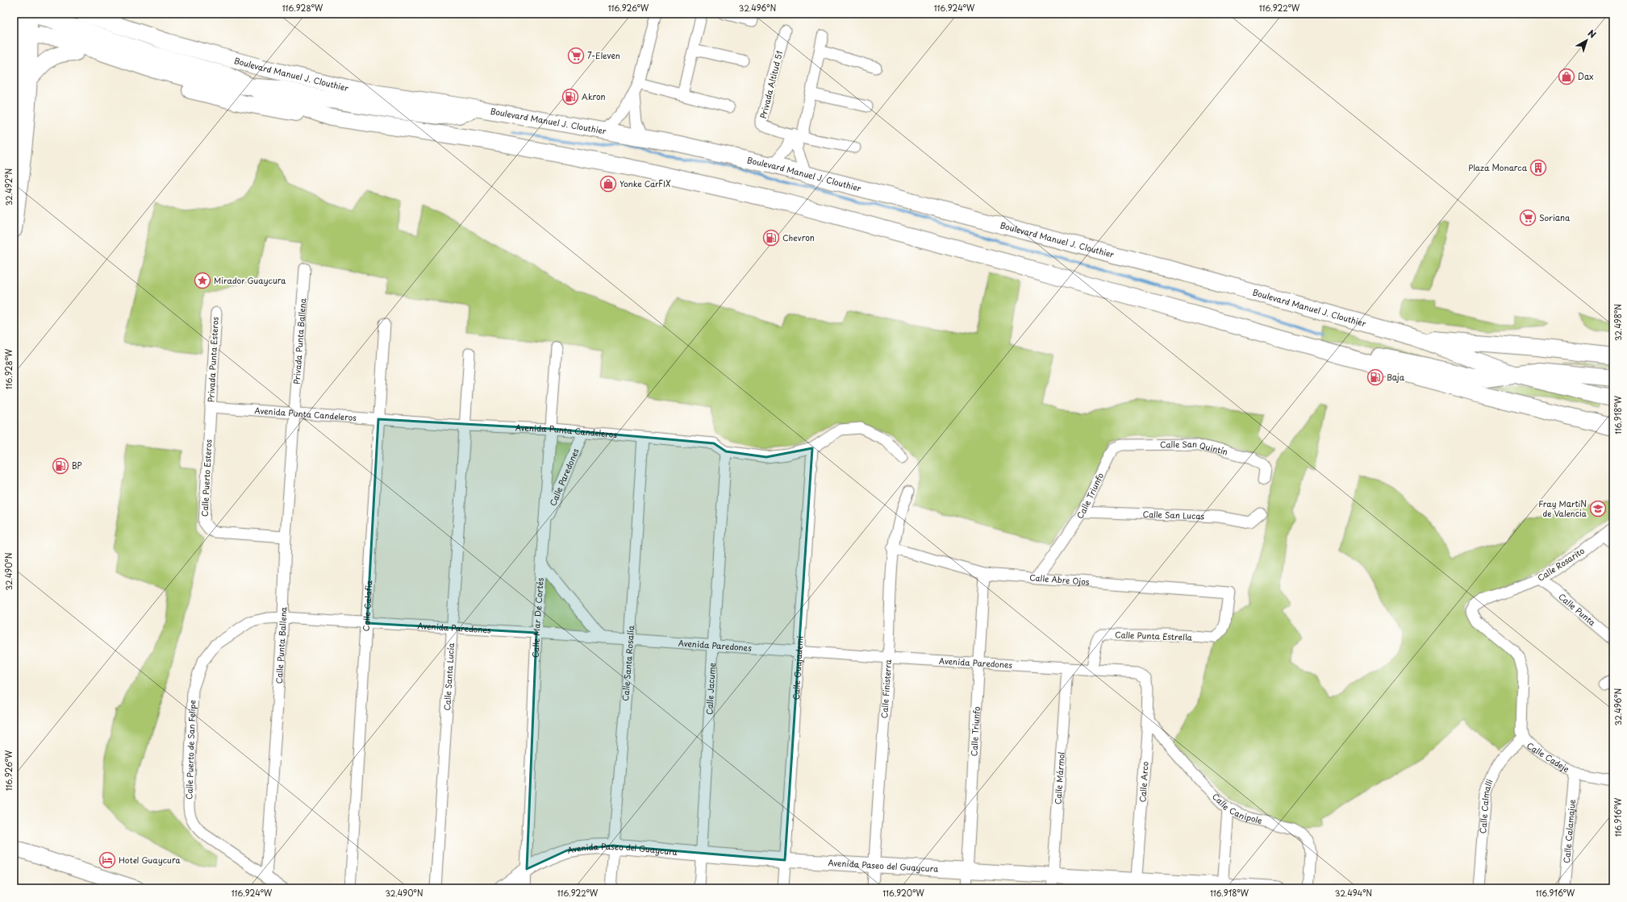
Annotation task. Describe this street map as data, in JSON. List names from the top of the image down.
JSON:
{
  "streets": {
    "main road": ["Boulevard Manuel J. Clouthier"],
    "street": [
      "Privada Altitud 51",
      "Privada Punta Ballena",
      "Privada Punta Esteros",
      "Avenida Punta Candeleros",
      "Calle San Quintín",
      "Calle Paredones",
      "Calle Puerto Esteros",
      "Calle Triunfo",
      "Calle San Lucas",
      "Calle Rosarito",
      "Calle Abre Ojos",
      "Calle Calafia",
      "Calle Punta",
      "Calle Mar De Cortés",
      "Avenida Paredones",
      "Calle Punta Estrella",
      "Calle Punta Ballena",
      "Calle Santa Rosalía",
      "Calle Guajademi",
      "Calle Santa Lucía",
      "Calle Finisterra",
      "Calle Jacume",
      "Calle Puerto de San Felipe",
      "Calle Cadeje",
      "Calle Mármol",
      "Calle Arco",
      "Calle Calmalli",
      "Calle Canipole",
      "Calle Calamajue",
      "Avenida Paseo del Guaycura"
    ]
  },
  "crossings": [
    ["Privada Punta Ballena", "Avenida Punta Candeleros"],
    ["Privada Punta Ballena", "Calle Punta Ballena"],
    ["Privada Punta Esteros", "Avenida Punta Candeleros"],
    ["Privada Punta Esteros", "Calle Puerto Esteros"],
    ["Avenida Punta Candeleros", "Calle Paredones"],
    ["Avenida Punta Candeleros", "Calle Puerto Esteros"],
    ["Avenida Punta Candeleros", "Calle Calafia"],
    ["Avenida Punta Candeleros", "Calle Mar De Cortés"],
    ["Avenida Punta Candeleros", "Calle Punta Ballena"],
    ["Avenida Punta Candeleros", "Calle Santa Rosalía"],
    ["Avenida Punta Candeleros", "Calle Guajademi"],
    ["Avenida Punta Candeleros", "Calle Santa Lucía"],
    ["Avenida Punta Candeleros", "Calle Jacume"],
    ["Calle San Quintín", "Calle Triunfo"],
    ["Calle Paredones", "Calle Mar De Cortés"],
    ["Calle Puerto Esteros", "Calle Punta Ballena"],
    ["Calle Triunfo", "Calle San Lucas"],
    ["Calle Triunfo", "Calle Abre Ojos"],
    ["Calle Triunfo", "Avenida Paredones"],
    ["Calle Triunfo", "Avenida Paseo del Guaycura"],
    ["Calle Rosarito", "Calle Punta"],
    ["Calle Rosarito", "Calle Cadeje"],
    ["Calle Rosarito", "Calle Calmalli"],
    ["Calle Abre Ojos", "Calle Punta Estrella"],
    ["Calle Abre Ojos", "Calle Finisterra"],
    ["Calle Calafia", "Avenida Paredones"],
    ["Calle Mar De Cortés", "Avenida Paredones"],
    ["Calle Mar De Cortés", "Avenida Paseo del Guaycura"],
    ["Avenida Paredones", "Calle Punta Estrella"],
    ["Avenida Paredones", "Calle Punta Ballena"],
    ["Avenida Paredones", "Calle Santa Rosalía"],
    ["Avenida Paredones", "Calle Guajademi"],
    ["Avenida Paredones", "Calle Santa Lucía"],
    ["Avenida Paredones", "Calle Finisterra"],
    ["Avenida Paredones", "Calle Jacume"],
    ["Avenida Paredones", "Calle Puerto de San Felipe"],
    ["Avenida Paredones", "Calle Mármol"],
    ["Avenida Paredones", "Calle Arco"],
    ["Calle Punta Ballena", "Calle Puerto de San Felipe"],
    ["Calle Santa Rosalía", "Avenida Paseo del Guaycura"],
    ["Calle Guajademi", "Avenida Paseo del Guaycura"],
    ["Calle Finisterra", "Avenida Paseo del Guaycura"],
    ["Calle Jacume", "Avenida Paseo del Guaycura"],
    ["Calle Cadeje", "Calle Calmalli"],
    ["Calle Cadeje", "Calle Calamajue"],
    ["Calle Mármol", "Avenida Paseo del Guaycura"],
    ["Calle Arco", "Calle Canipole"],
    ["Calle Arco", "Avenida Paseo del Guaycura"]
  ],
  "places": {
    "supermarket": ["7-Eleven", "Soriana"],
    "shop": ["Dax", "Yonke CarFIX"],
    "fuel station": [
      "Akron",
      "Chevron",
      "Baja",
      "BP"
    ],
    "building": ["Plaza Monarca"],
    "place": ["Mirador Guaycura"],
    "school or university": ["Fray MartiN de Valencia"],
    "hotel": ["Hotel Guaycura"]
  },
  "north": "top right",
  "coordinates": [
    "116.928°W",
    "116.926°W",
    "32.496°N",
    "116.924°W",
    "116.922°W",
    "32.492°N",
    "32.498°N",
    "116.918°W",
    "32.490°N",
    "116.916°W",
    "116.920°W",
    "32.494°N"
  ]
}
